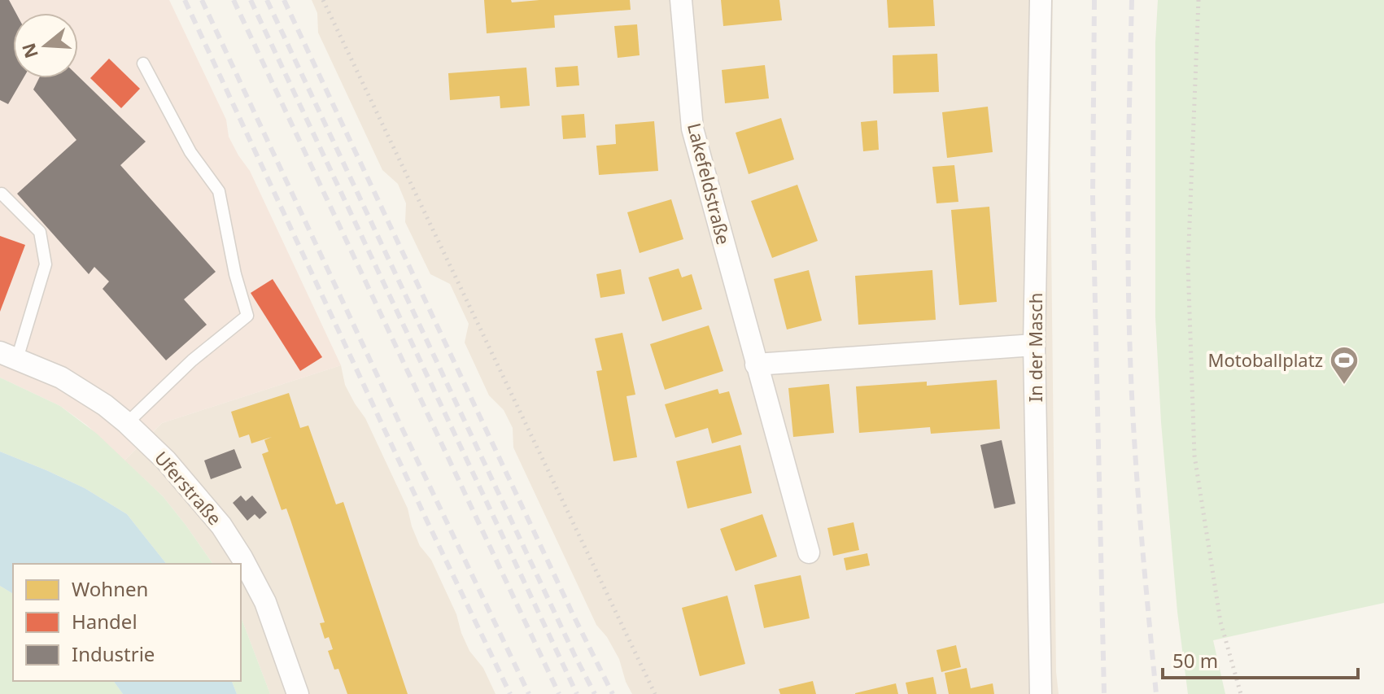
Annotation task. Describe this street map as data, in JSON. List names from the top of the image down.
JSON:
{
  "streets": {
    "street": ["Lakefeldstraße", "In der Masch", "Uferstraße"]
  },
  "places": {
    "sports": ["Motoballplatz"]
  },
  "legend": ["Wohnen", "Handel", "Industrie"],
  "scale_bar": "50 m",
  "north": "left"
}
